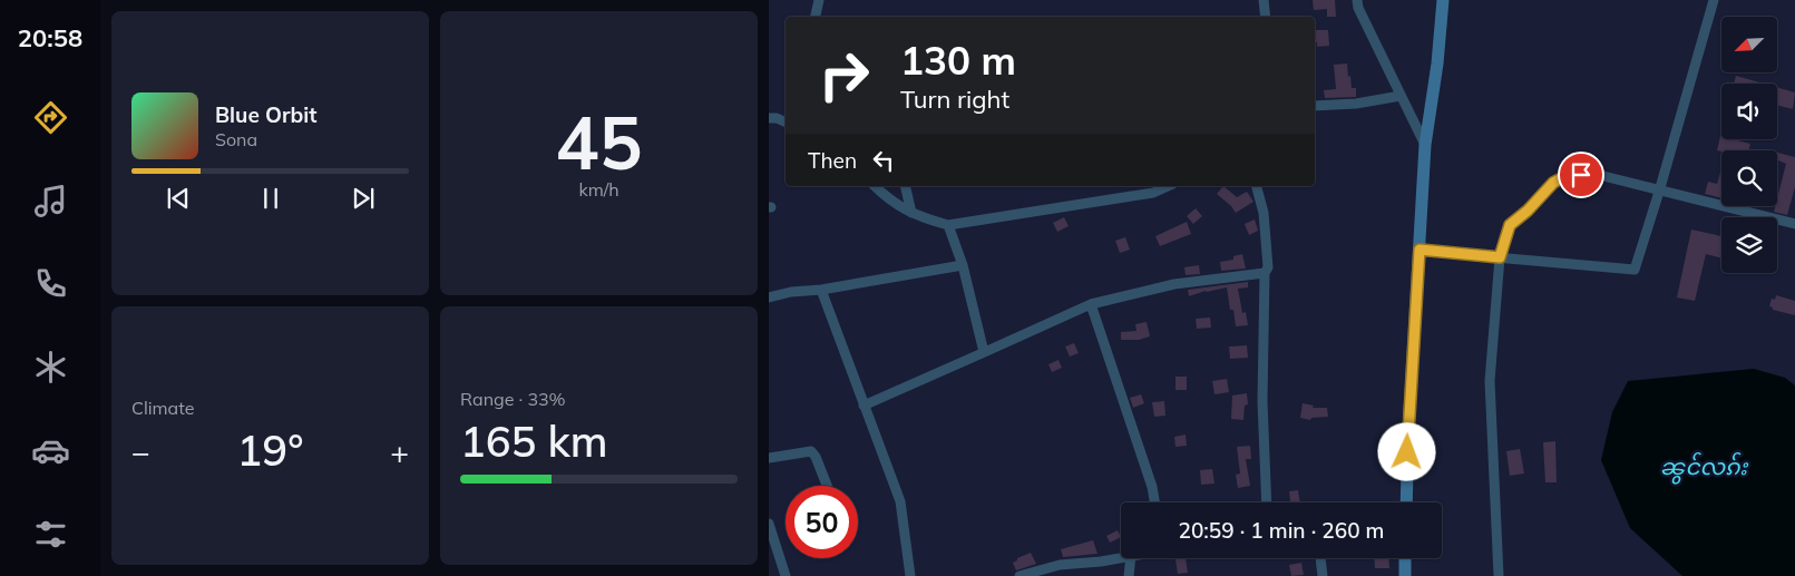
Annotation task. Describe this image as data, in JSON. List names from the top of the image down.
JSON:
{
  "water": ["ၼွင်လၵ်း"],
  "north": "bottom left",
  "page": {
    "tabs": "20:58",
    "tile": [
      ["45", "km/h"],
      "Climate",
      ["Range · 33%", "165 km"]
    ],
    "turn": ["130 m", "Turn right"],
    "song": ["Blue Orbit", "Sona"],
    "then": "Then",
    "heat": ["−", "19°", "+"],
    "limit": "50",
    "trip": "20:59 · 1 min · 260 m"
  }
}
